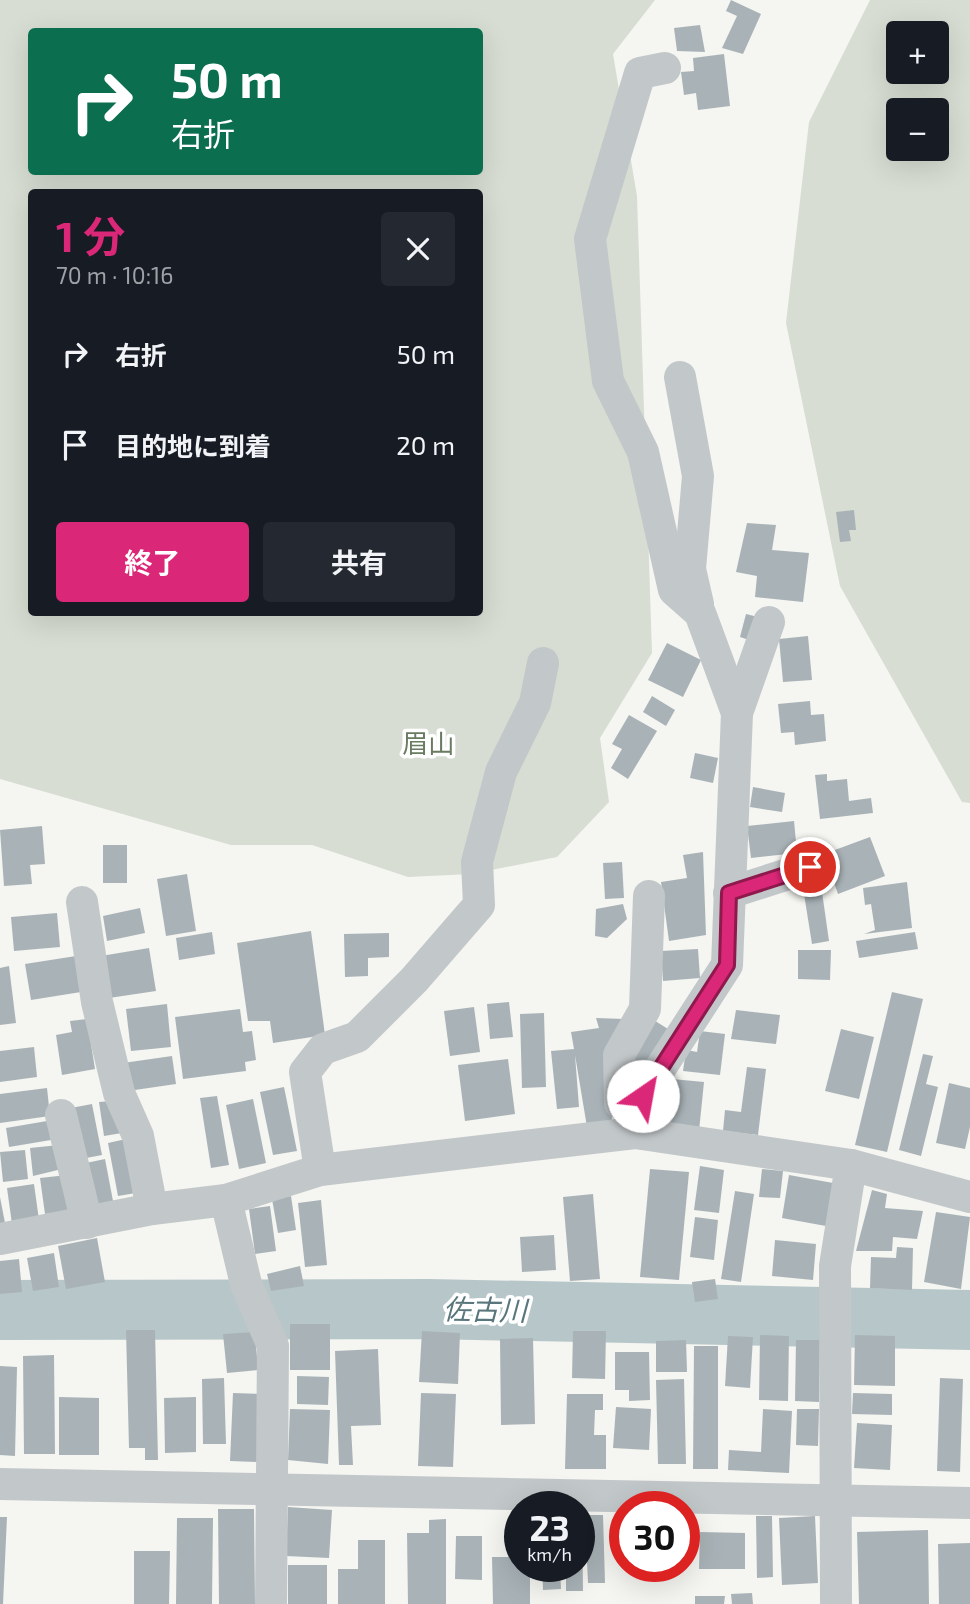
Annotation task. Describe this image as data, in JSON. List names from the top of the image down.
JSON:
{
  "water": ["佐古川"],
  "parks": ["眉山"],
  "page": {
    "map_buttons": ["+", "−"],
    "turn": ["50 m", "右折"],
    "heading": ["1 分", "70 m · 10:16"],
    "list": [
      {
        "name": "右折",
        "value": "50 m"
      },
      {
        "name": "目的地に到着",
        "value": "20 m"
      }
    ],
    "buttons": ["終了", "共有"],
    "speed": "23 km/h",
    "limit": "30"
  }
}
